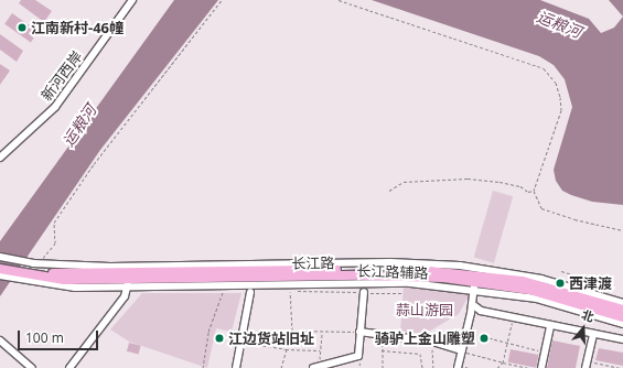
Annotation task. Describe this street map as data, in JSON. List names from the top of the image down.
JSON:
{
  "streets": {
    "main road": ["长江路"],
    "street": ["新河西岸", "长江路辅路"]
  },
  "crossings": [
    ["长江路", "长江路辅路"]
  ],
  "water": ["运粮河"],
  "parks": ["蒜山游园"],
  "places": [
    "江南新村-46幢",
    "西津渡",
    "江边货站旧址",
    "骑驴上金山雕塑"
  ],
  "scale_bar": "100 m",
  "north": "top"
}
